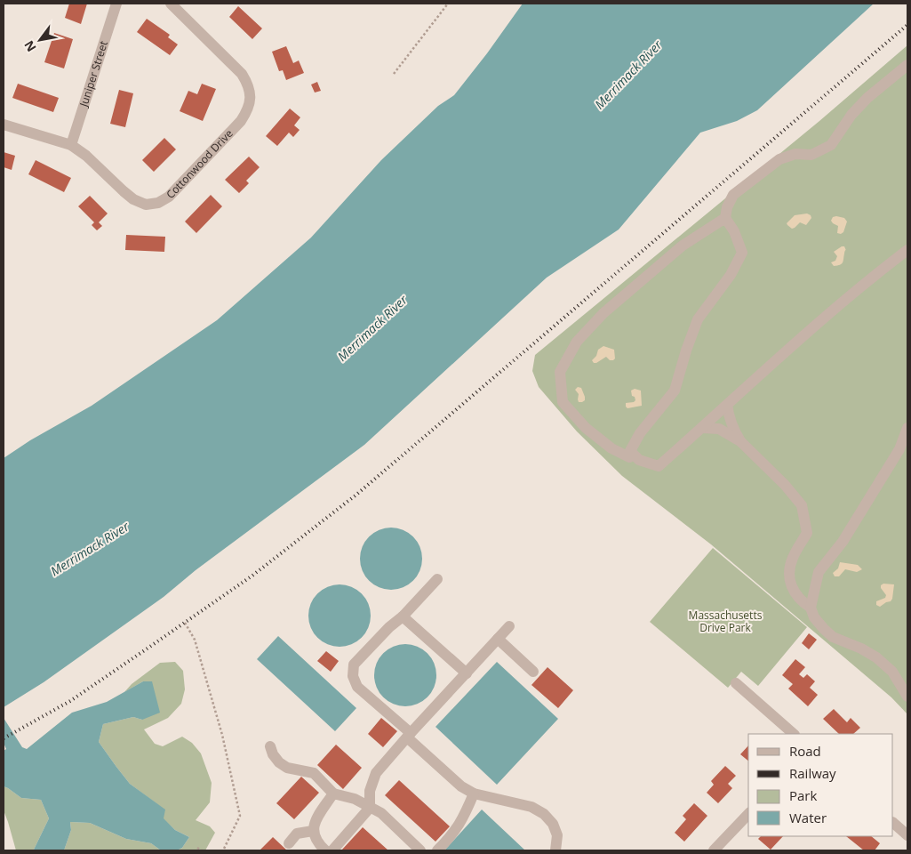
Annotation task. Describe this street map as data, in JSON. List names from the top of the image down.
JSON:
{
  "streets": {
    "street": ["Juniper Street", "Cottonwood Drive"]
  },
  "crossings": [
    ["Juniper Street", "Cottonwood Drive"]
  ],
  "water": ["Merrimack River"],
  "parks": ["Massachusetts Drive Park"],
  "legend": [
    "Road",
    "Railway",
    "Park",
    "Water"
  ],
  "north": "bottom left"
}
